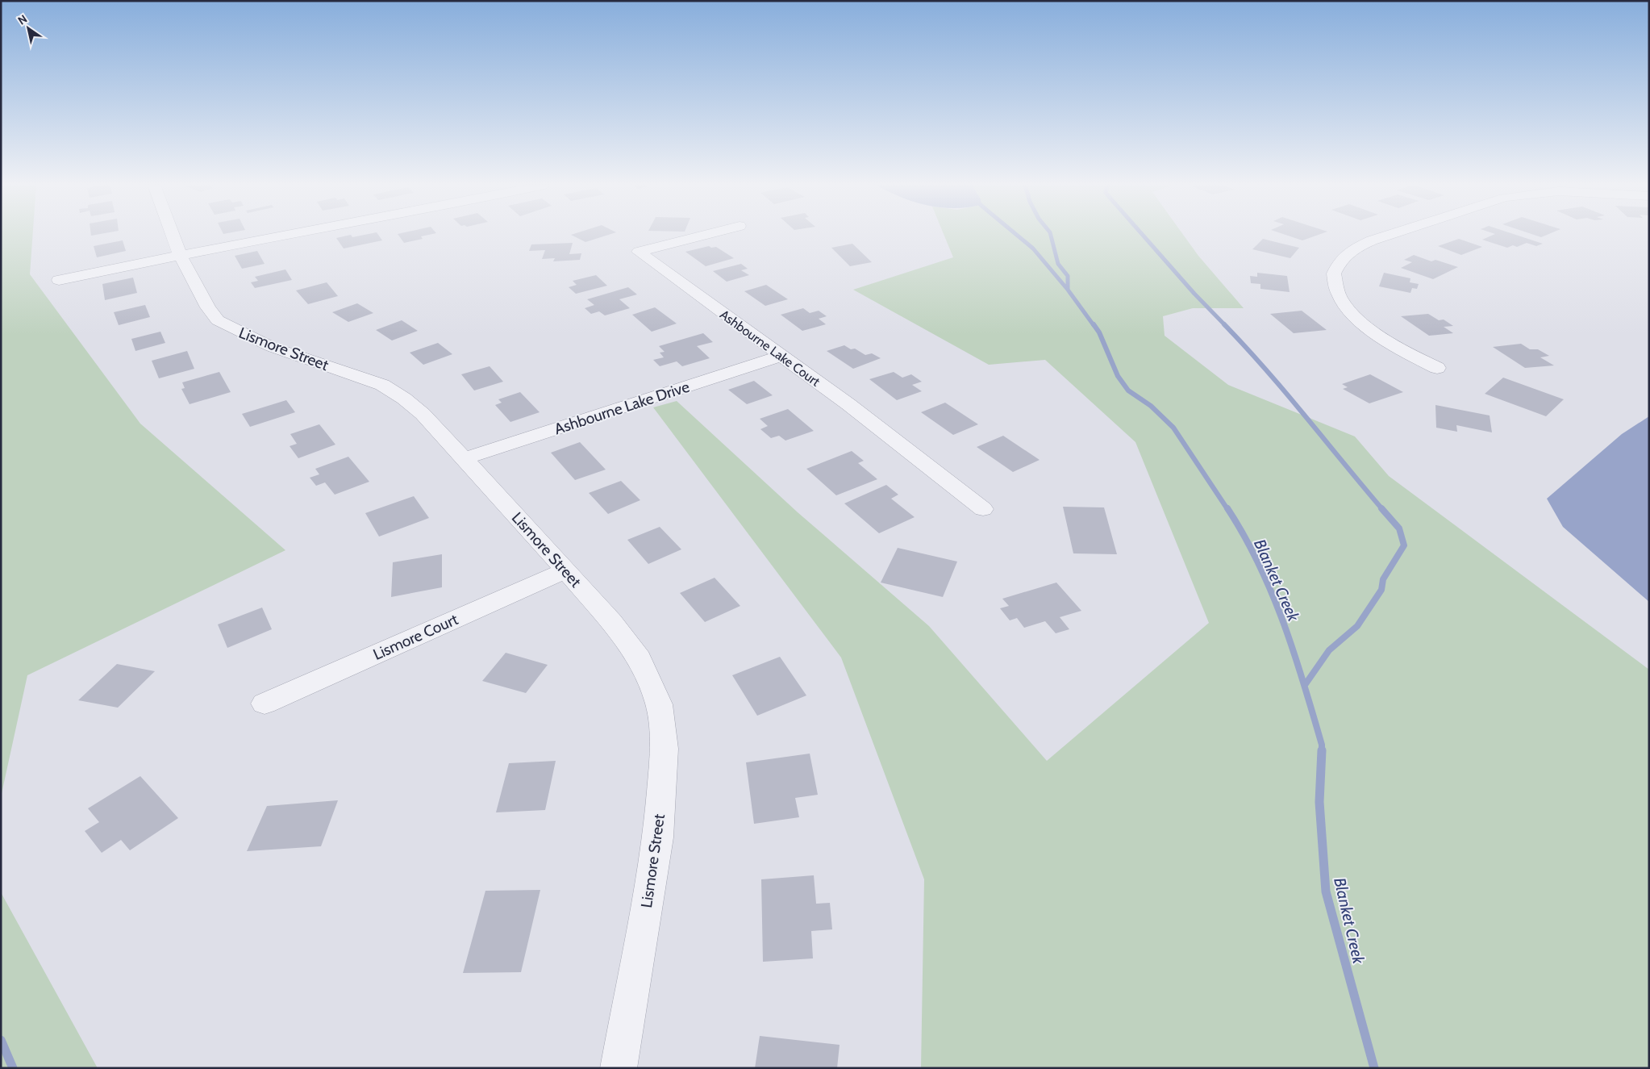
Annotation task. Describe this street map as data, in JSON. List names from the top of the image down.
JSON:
{
  "streets": {
    "street": [
      "Ashbourne Lake Court",
      "Lismore Street",
      "Ashbourne Lake Drive",
      "Lismore Court"
    ]
  },
  "crossings": [
    ["Ashbourne Lake Court", "Ashbourne Lake Drive"],
    ["Lismore Street", "Ashbourne Lake Drive"],
    ["Lismore Street", "Lismore Court"]
  ],
  "water": ["Blanket Creek"],
  "north": "top left"
}
